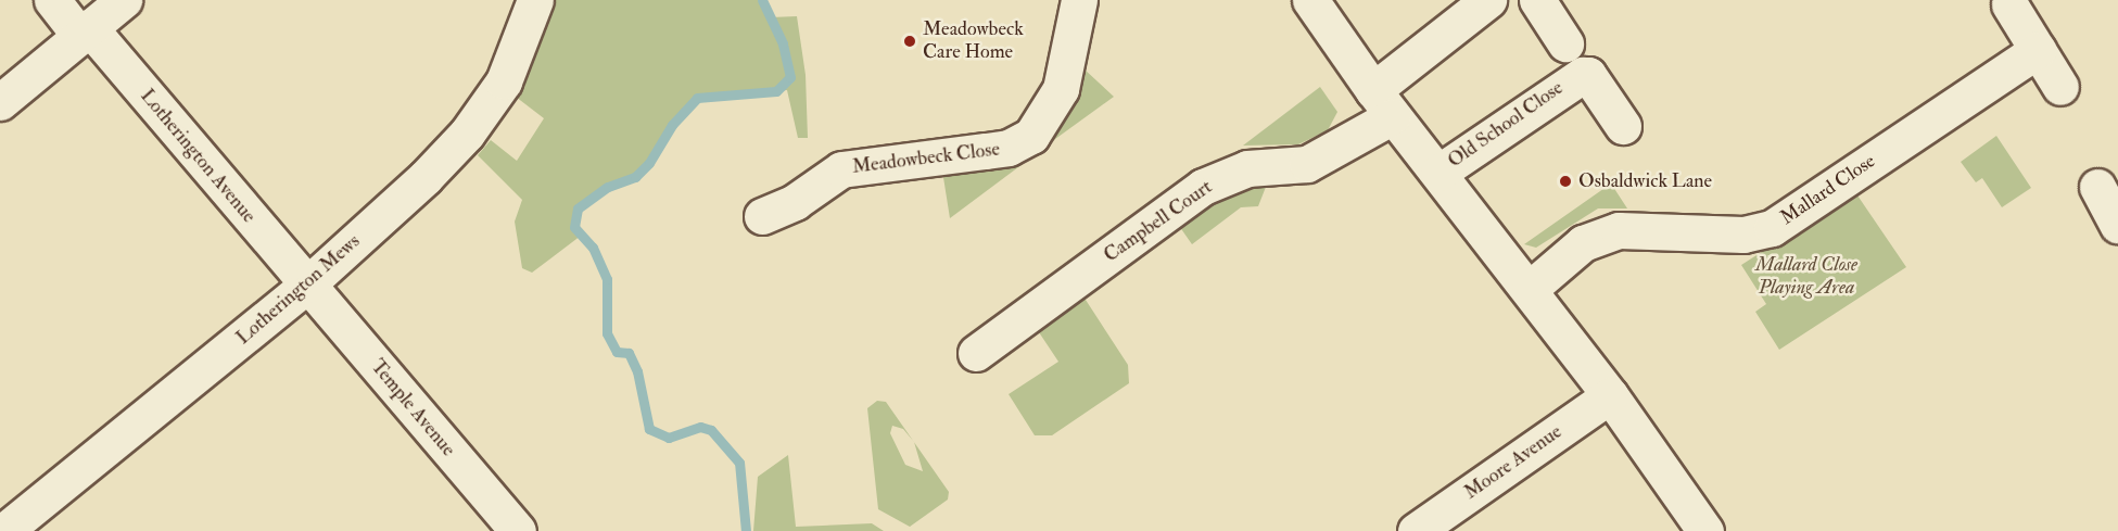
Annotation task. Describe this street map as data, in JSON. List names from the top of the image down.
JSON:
{
  "streets": {
    "street": [
      "Old School Close",
      "Lotherington Avenue",
      "Meadowbeck Close",
      "Mallard Close",
      "Campbell Court",
      "Lotherington Mews",
      "Temple Avenue",
      "Moore Avenue"
    ]
  },
  "crossings": [
    ["Lotherington Avenue", "Lotherington Mews"],
    ["Lotherington Avenue", "Temple Avenue"],
    ["Lotherington Mews", "Temple Avenue"]
  ],
  "parks": ["Mallard Close Playing Area"],
  "places": ["Meadowbeck Care Home", "Osbaldwick Lane"]
}
